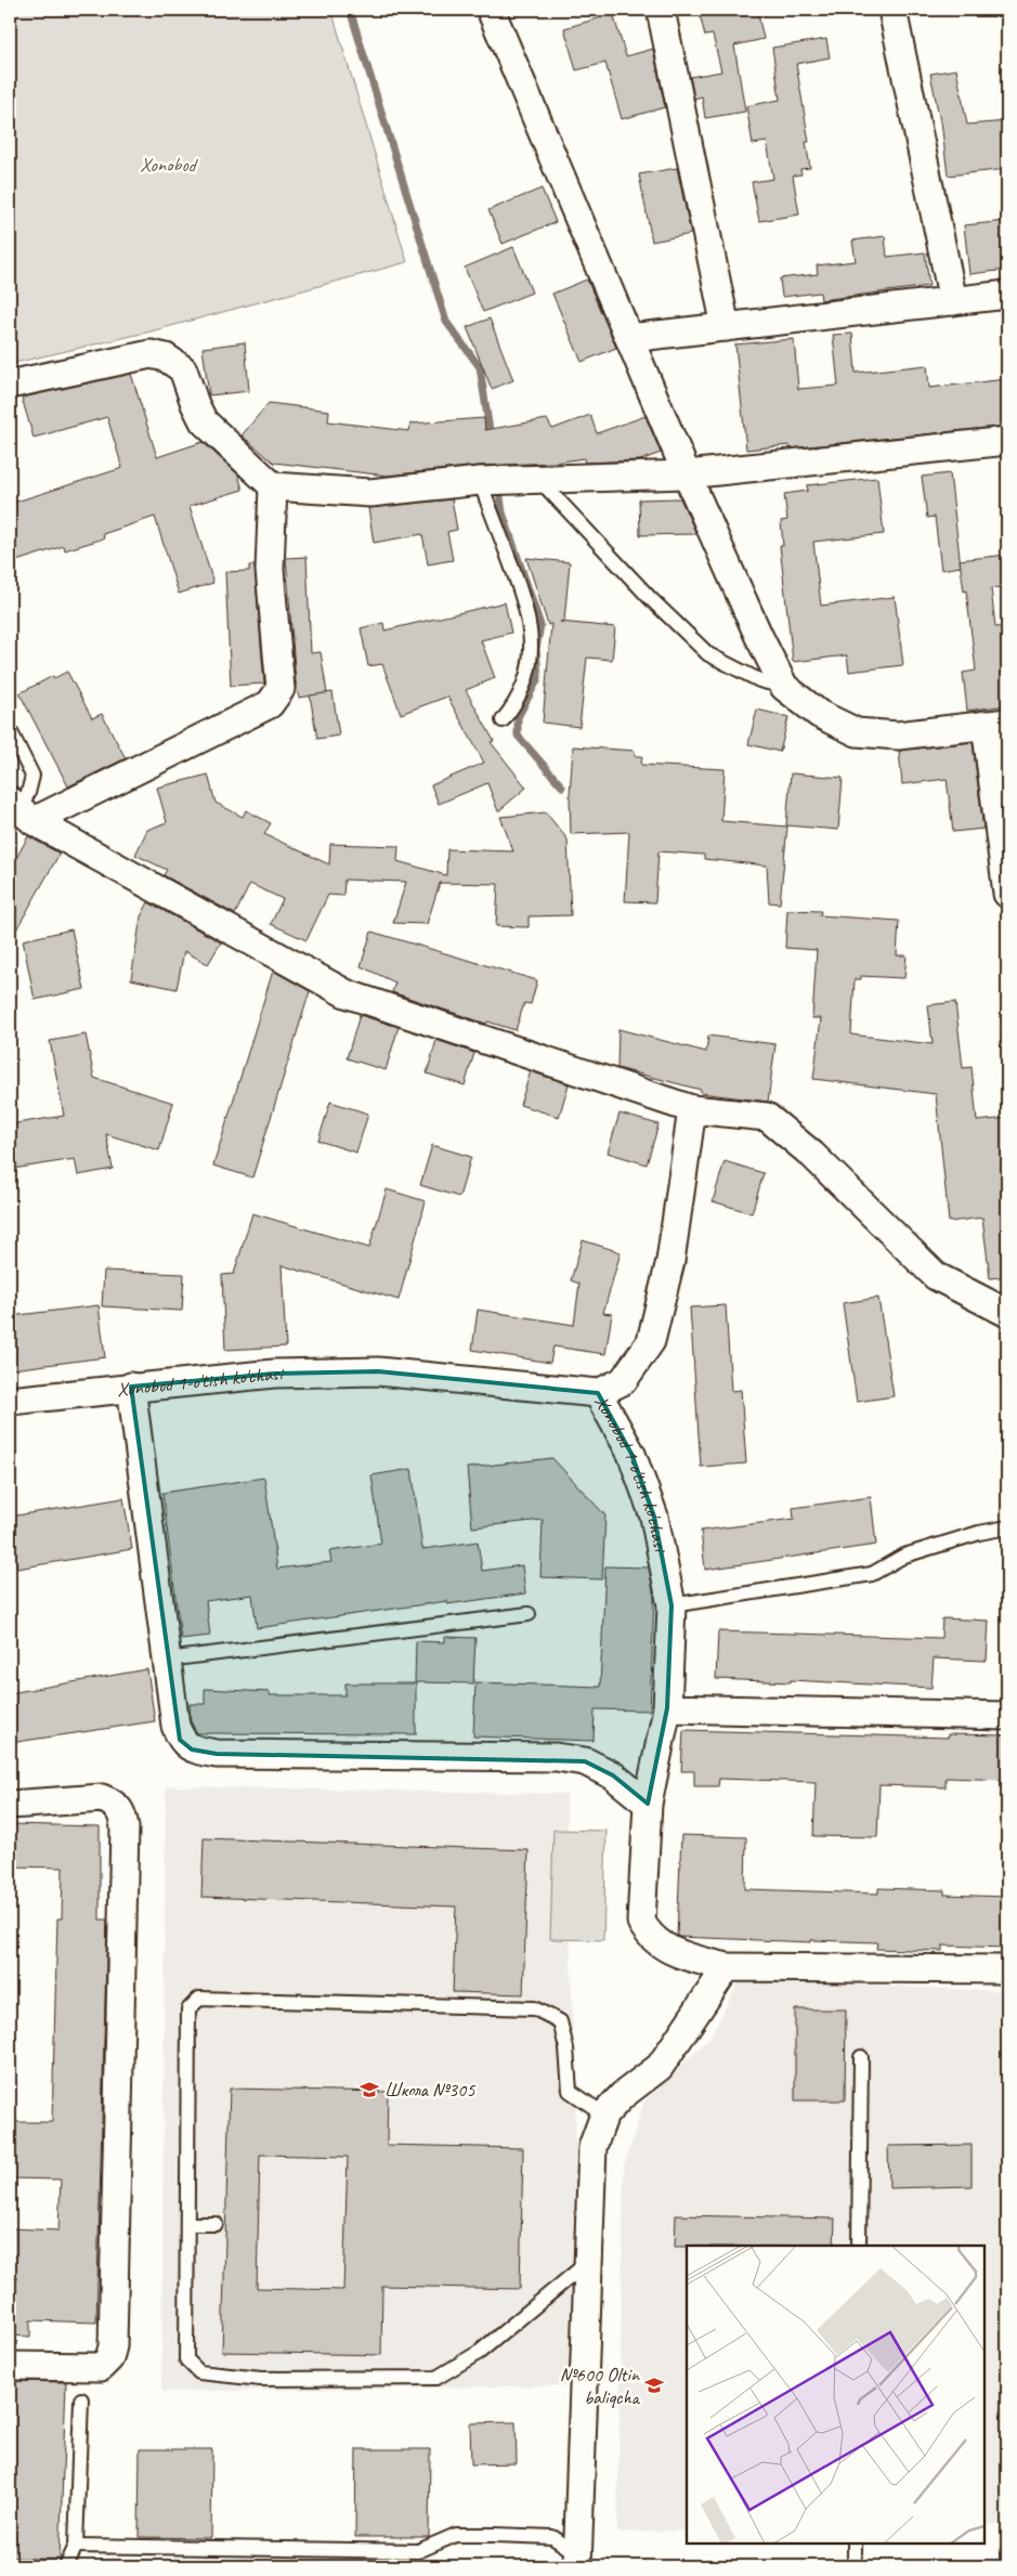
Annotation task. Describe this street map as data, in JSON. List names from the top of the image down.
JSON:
{
  "streets": {
    "street": ["Xonobod 1-o'tish ko'chasi"]
  },
  "parks": ["Xonobod"],
  "places": {
    "school or university": ["Школа №305", "№600 Oltin baliqcha"]
  }
}
